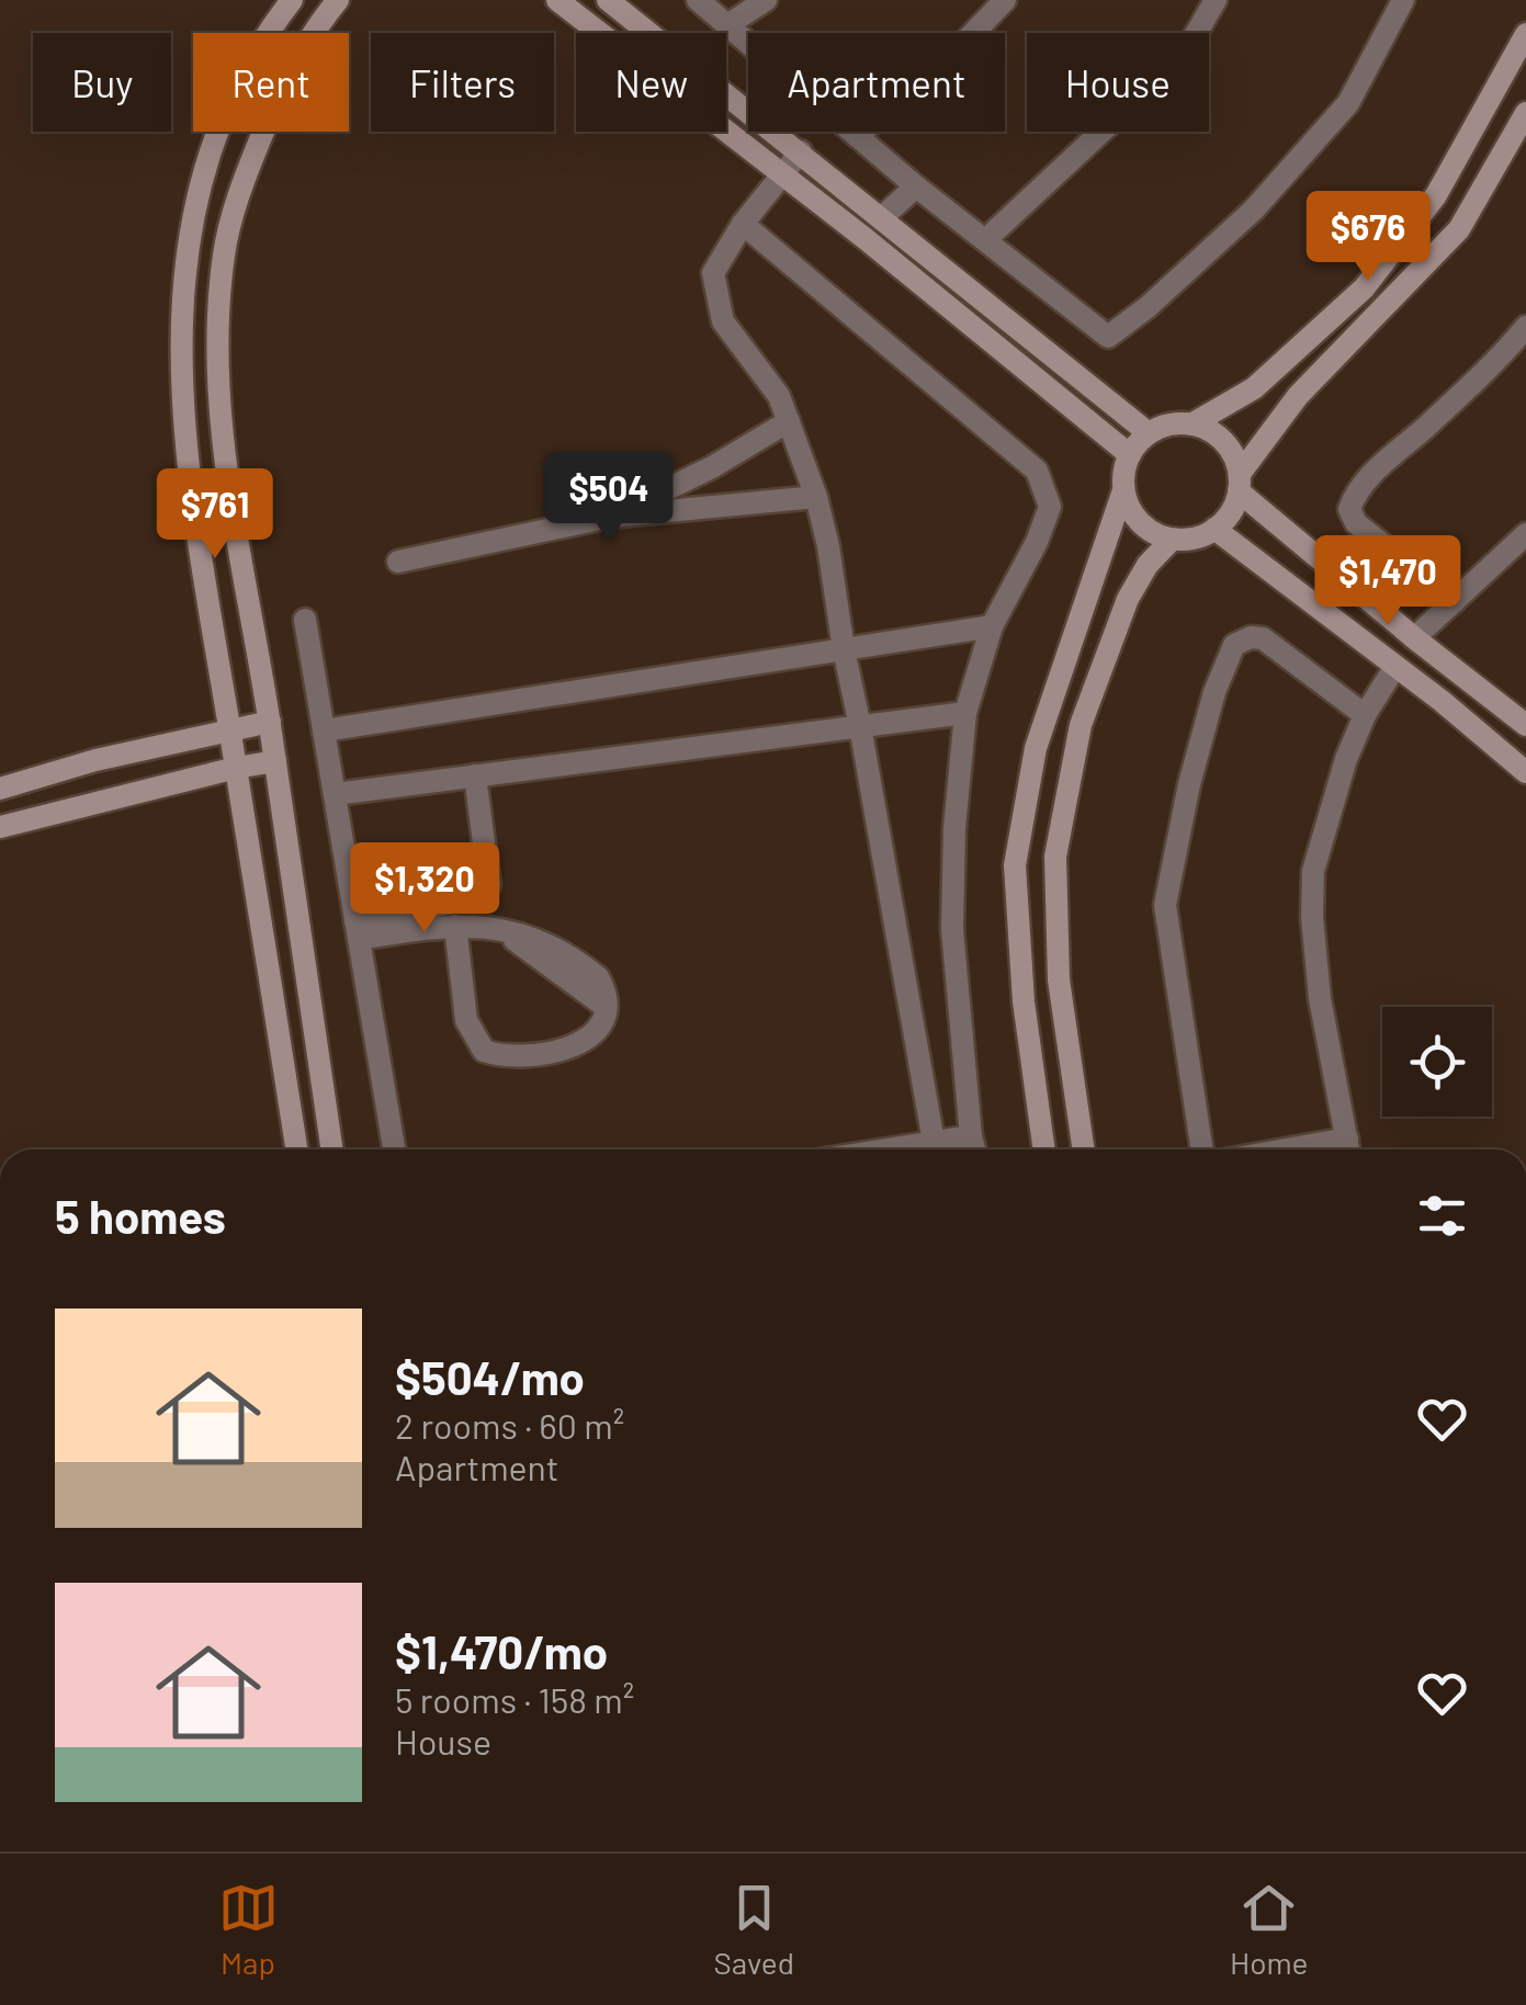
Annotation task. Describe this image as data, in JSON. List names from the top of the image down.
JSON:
{
  "page": {
    "chip": [
      "Buy",
      "Rent",
      "Filters",
      "New",
      "Apartment",
      "House"
    ],
    "price": [
      "$676",
      "$504",
      "$761",
      "$1,470",
      "$1,320"
    ],
    "heading": "5 homes",
    "list": [
      {
        "name": "$504/mo",
        "note": "2 rooms · 60 m² · Apartment"
      },
      {
        "name": "$1,470/mo",
        "note": "5 rooms · 158 m² · House"
      }
    ],
    "tabs": ["Map", "Saved", "Home"]
  }
}
